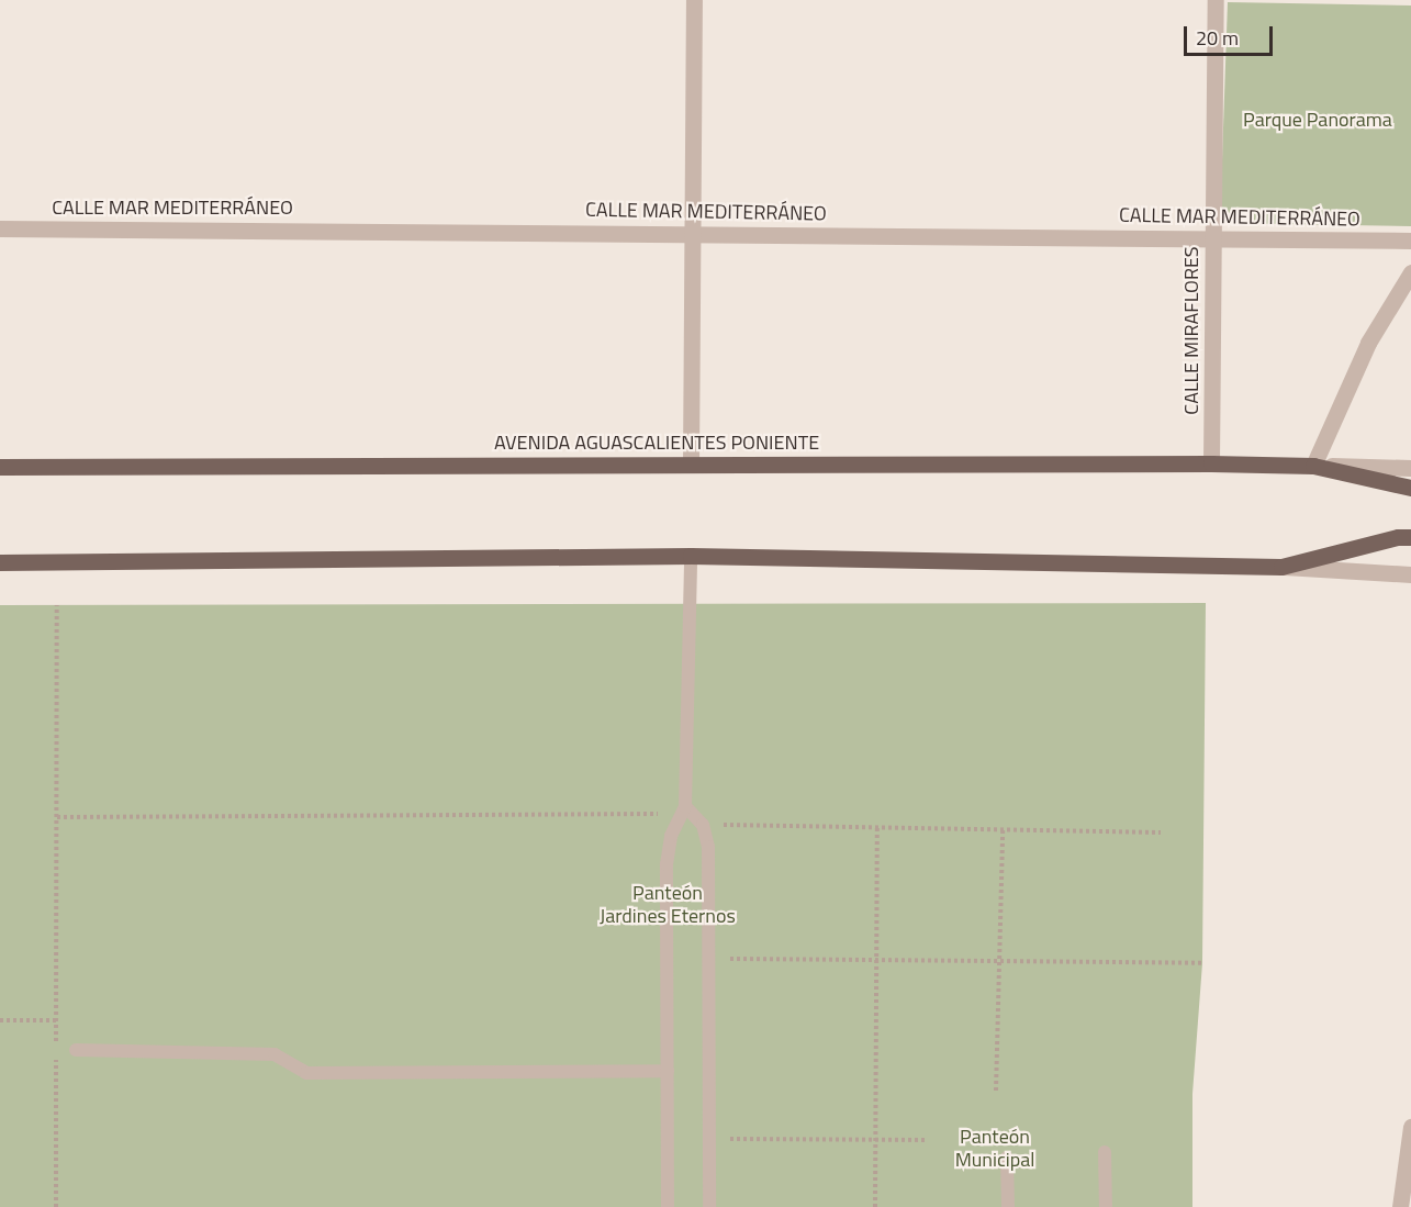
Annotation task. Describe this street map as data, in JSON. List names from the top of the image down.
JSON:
{
  "streets": {
    "main road": ["AVENIDA AGUASCALIENTES PONIENTE"],
    "street": ["CALLE MAR MEDITERRÁNEO", "CALLE MIRAFLORES"]
  },
  "crossings": [
    ["CALLE MAR MEDITERRÁNEO", "CALLE MIRAFLORES"],
    ["CALLE MIRAFLORES", "AVENIDA AGUASCALIENTES PONIENTE"]
  ],
  "parks": ["Parque Panorama", "Panteón Jardines Eternos", "Panteón Municipal"],
  "scale_bar": "20 m"
}
